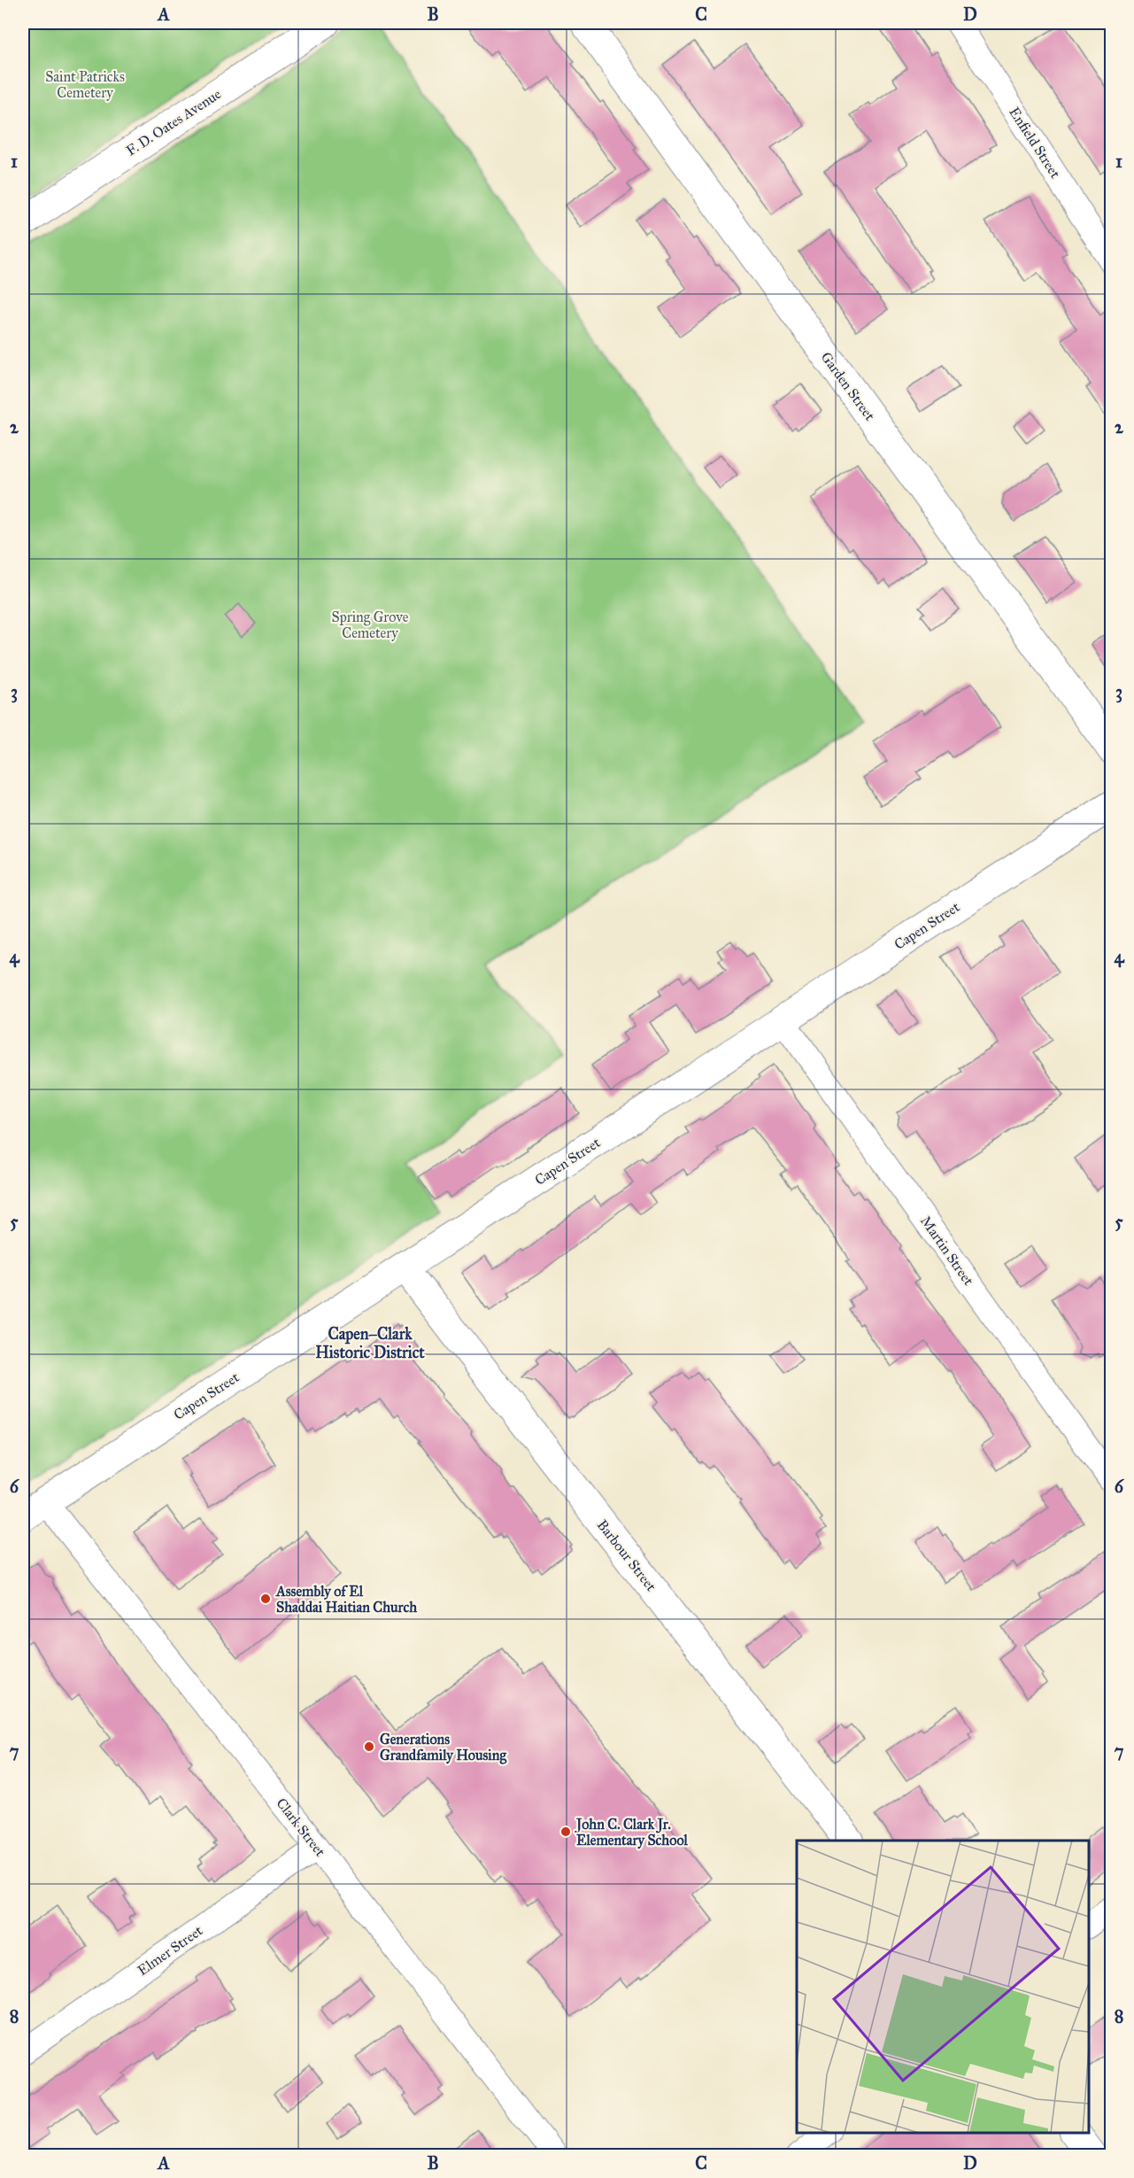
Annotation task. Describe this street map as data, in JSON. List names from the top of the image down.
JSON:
{
  "streets": {
    "street": [
      "F. D. Oates Avenue",
      "Enfield Street",
      "Garden Street",
      "Capen Street",
      "Martin Street",
      "Barbour Street",
      "Clark Street",
      "Elmer Street"
    ]
  },
  "crossings": [
    ["Capen Street", "Martin Street"],
    ["Capen Street", "Barbour Street"],
    ["Capen Street", "Clark Street"],
    ["Clark Street", "Elmer Street"]
  ],
  "districts": ["Capen–Clark Historic District"],
  "parks": ["Saint Patricks Cemetery", "Spring Grove Cemetery"],
  "places": ["Assembly of El Shaddai Haitian Church", "Generations Grandfamily Housing", "John C. Clark Jr. Elementary School"],
  "grid": {
    "columns": [
      "A",
      "B",
      "C",
      "D"
    ],
    "rows": [
      "1",
      "2",
      "3",
      "4",
      "5",
      "6",
      "7",
      "8"
    ]
  }
}
